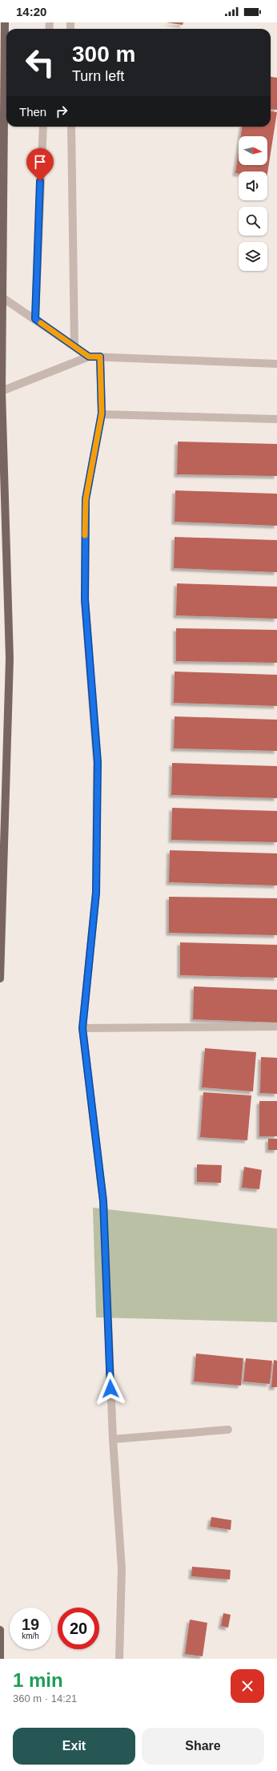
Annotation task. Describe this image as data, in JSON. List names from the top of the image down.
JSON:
{
  "north": "right",
  "page": {
    "status": "14:20",
    "turn": ["300 m", "Turn left"],
    "then": "Then",
    "speed": "19 km/h",
    "limit": "20",
    "heading": ["1 min", "360 m · 14:21"],
    "buttons": ["Exit", "Share"]
  }
}
